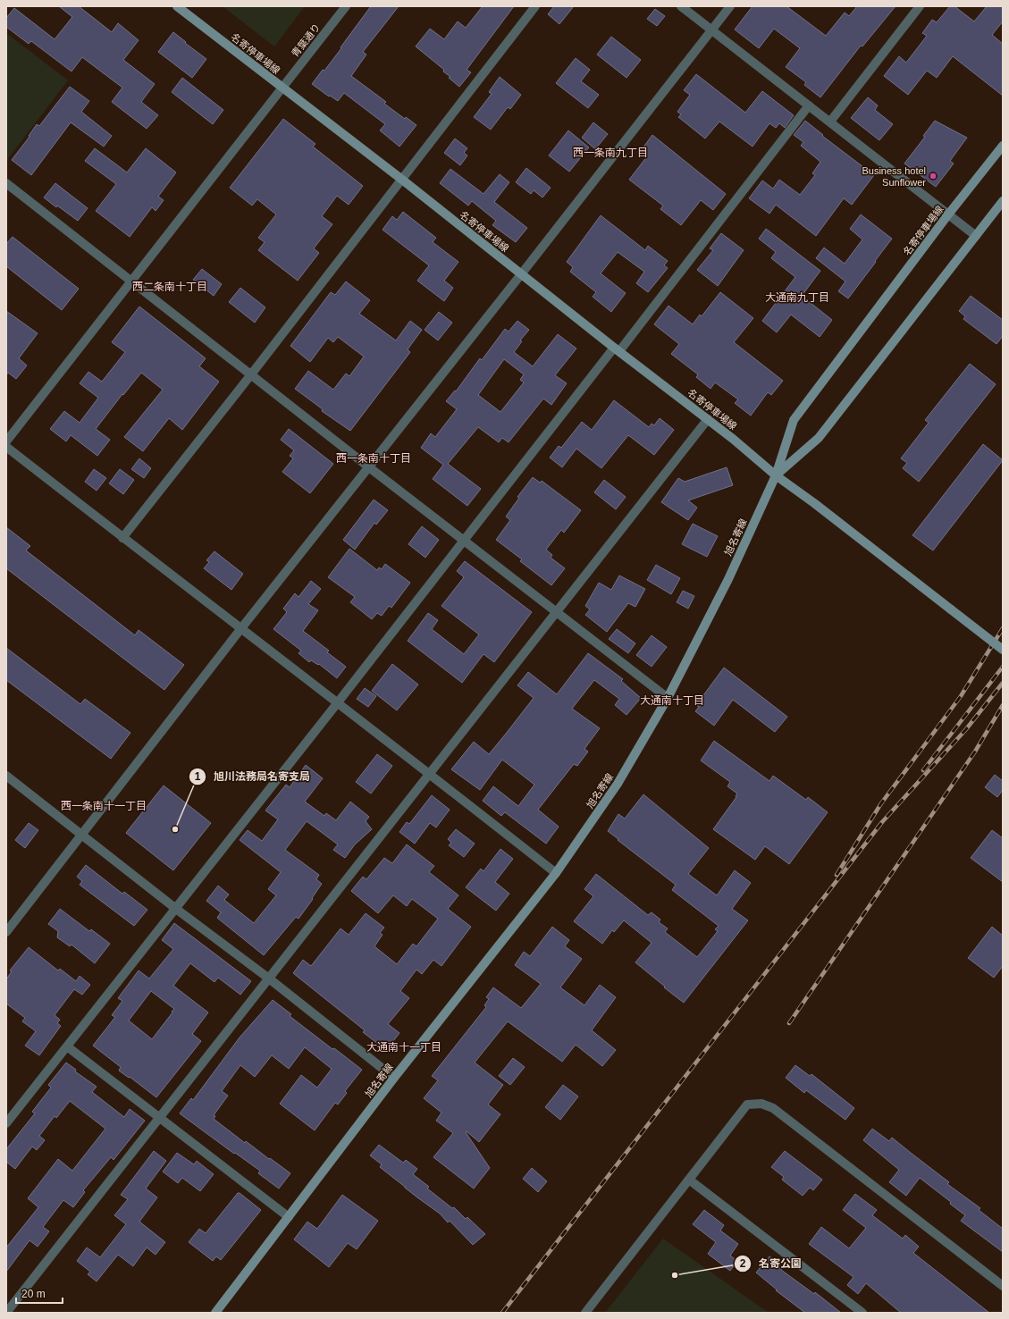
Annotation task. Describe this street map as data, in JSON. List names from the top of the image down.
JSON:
{
  "streets": {
    "main road": ["名寄停車場線", "旭名寄線"],
    "street": ["青葉通り"]
  },
  "crossings": [
    ["青葉通り", "名寄停車場線"],
    ["名寄停車場線", "旭名寄線"]
  ],
  "districts": [
    "西一条南九丁目",
    "西二条南十丁目",
    "大通南九丁目",
    "西一条南十丁目",
    "大通南十丁目",
    "西一条南十一丁目",
    "大通南十一丁目"
  ],
  "places": ["Business hotel Sunflower", "旭川法務局名寄支局", "名寄公園"],
  "scale_bar": "20 m"
}
